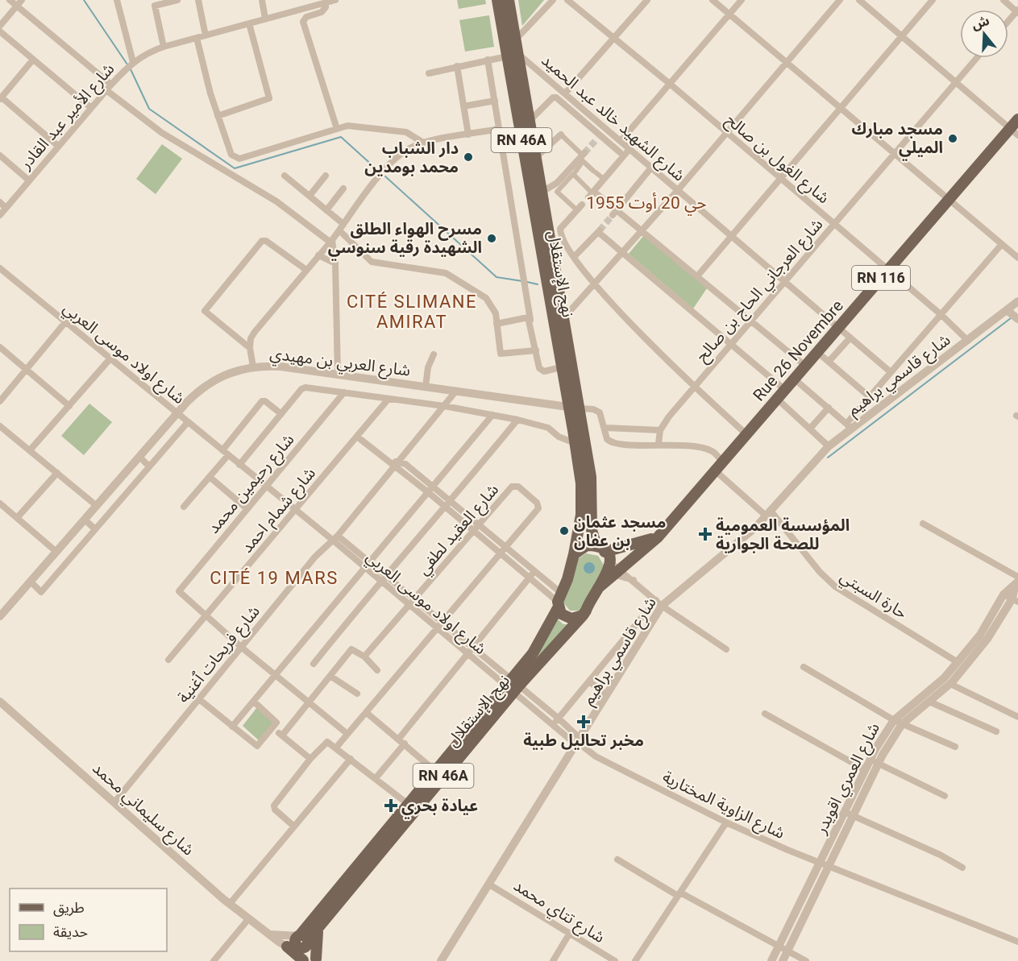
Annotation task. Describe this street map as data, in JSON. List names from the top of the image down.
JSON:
{
  "streets": {
    "main road": [
      "RN 46A",
      "نهج الإستقلال",
      "RN 116",
      "Rue 26 Novembre"
    ],
    "street": [
      "شارع الأمير عبد القادر",
      "شارع الشهيد خالد عبد الحميد",
      "شارع الغول بن صالح",
      "شارع العرجاني الحاج بن صالح",
      "شارع اولاد موسى العربي",
      "شارع العربي بن مهيدي",
      "شارع قاسمي براهيم",
      "شارع رحيمين محمد",
      "شارع شمام احمد",
      "شارع العقيد لطفي",
      "حارة السبتي",
      "شارع فريحات ٱغنية",
      "شارع العمري اقويدر",
      "شارع الزاوية المختارية",
      "شارع سليماني محمد",
      "شارع تتاي محمد"
    ]
  },
  "crossings": [
    ["شارع الشهيد خالد عبد الحميد", "نهج الإستقلال"],
    ["شارع الشهيد خالد عبد الحميد", "شارع العرجاني الحاج بن صالح"],
    ["شارع الشهيد خالد عبد الحميد", "Rue 26 Novembre"],
    ["شارع الغول بن صالح", "شارع العرجاني الحاج بن صالح"],
    ["شارع الغول بن صالح", "Rue 26 Novembre"],
    ["شارع الغول بن صالح", "شارع قاسمي براهيم"],
    ["نهج الإستقلال", "Rue 26 Novembre"],
    ["نهج الإستقلال", "شارع اولاد موسى العربي"],
    ["نهج الإستقلال", "شارع العربي بن مهيدي"],
    ["نهج الإستقلال", "شارع سليماني محمد"],
    ["Rue 26 Novembre", "حارة السبتي"],
    ["شارع اولاد موسى العربي", "شارع العربي بن مهيدي"],
    ["شارع اولاد موسى العربي", "شارع قاسمي براهيم"],
    ["شارع اولاد موسى العربي", "شارع رحيمين محمد"],
    ["شارع اولاد موسى العربي", "شارع شمام احمد"],
    ["شارع اولاد موسى العربي", "شارع العقيد لطفي"],
    ["شارع اولاد موسى العربي", "شارع فريحات ٱغنية"],
    ["شارع اولاد موسى العربي", "شارع الزاوية المختارية"],
    ["شارع العربي بن مهيدي", "شارع فريحات ٱغنية"],
    ["شارع قاسمي براهيم", "حارة السبتي"],
    ["شارع قاسمي براهيم", "شارع الزاوية المختارية"],
    ["شارع قاسمي براهيم", "شارع تتاي محمد"],
    ["شارع رحيمين محمد", "شارع شمام احمد"],
    ["حارة السبتي", "شارع العمري اقويدر"],
    ["شارع فريحات ٱغنية", "شارع سليماني محمد"],
    ["شارع العمري اقويدر", "شارع الزاوية المختارية"]
  ],
  "districts": ["حي 20 أوت 1955", "CITÉ SLIMANE AMIRAT", "CITÉ 19 MARS"],
  "places": {
    "other": [
      "مسجد مبارك الميلي",
      "دار الشباب محمد بومدين",
      "مسرح الهواء الطلق الشهيدة رقية سنوسي",
      "مسجد عثمان بن عفان"
    ],
    "health": ["المؤسسة العمومية للصحة الجوارية", "مخبر تحاليل طبية", "عيادة بحري"]
  },
  "legend": ["طريق", "حديقة"],
  "north": "top"
}
